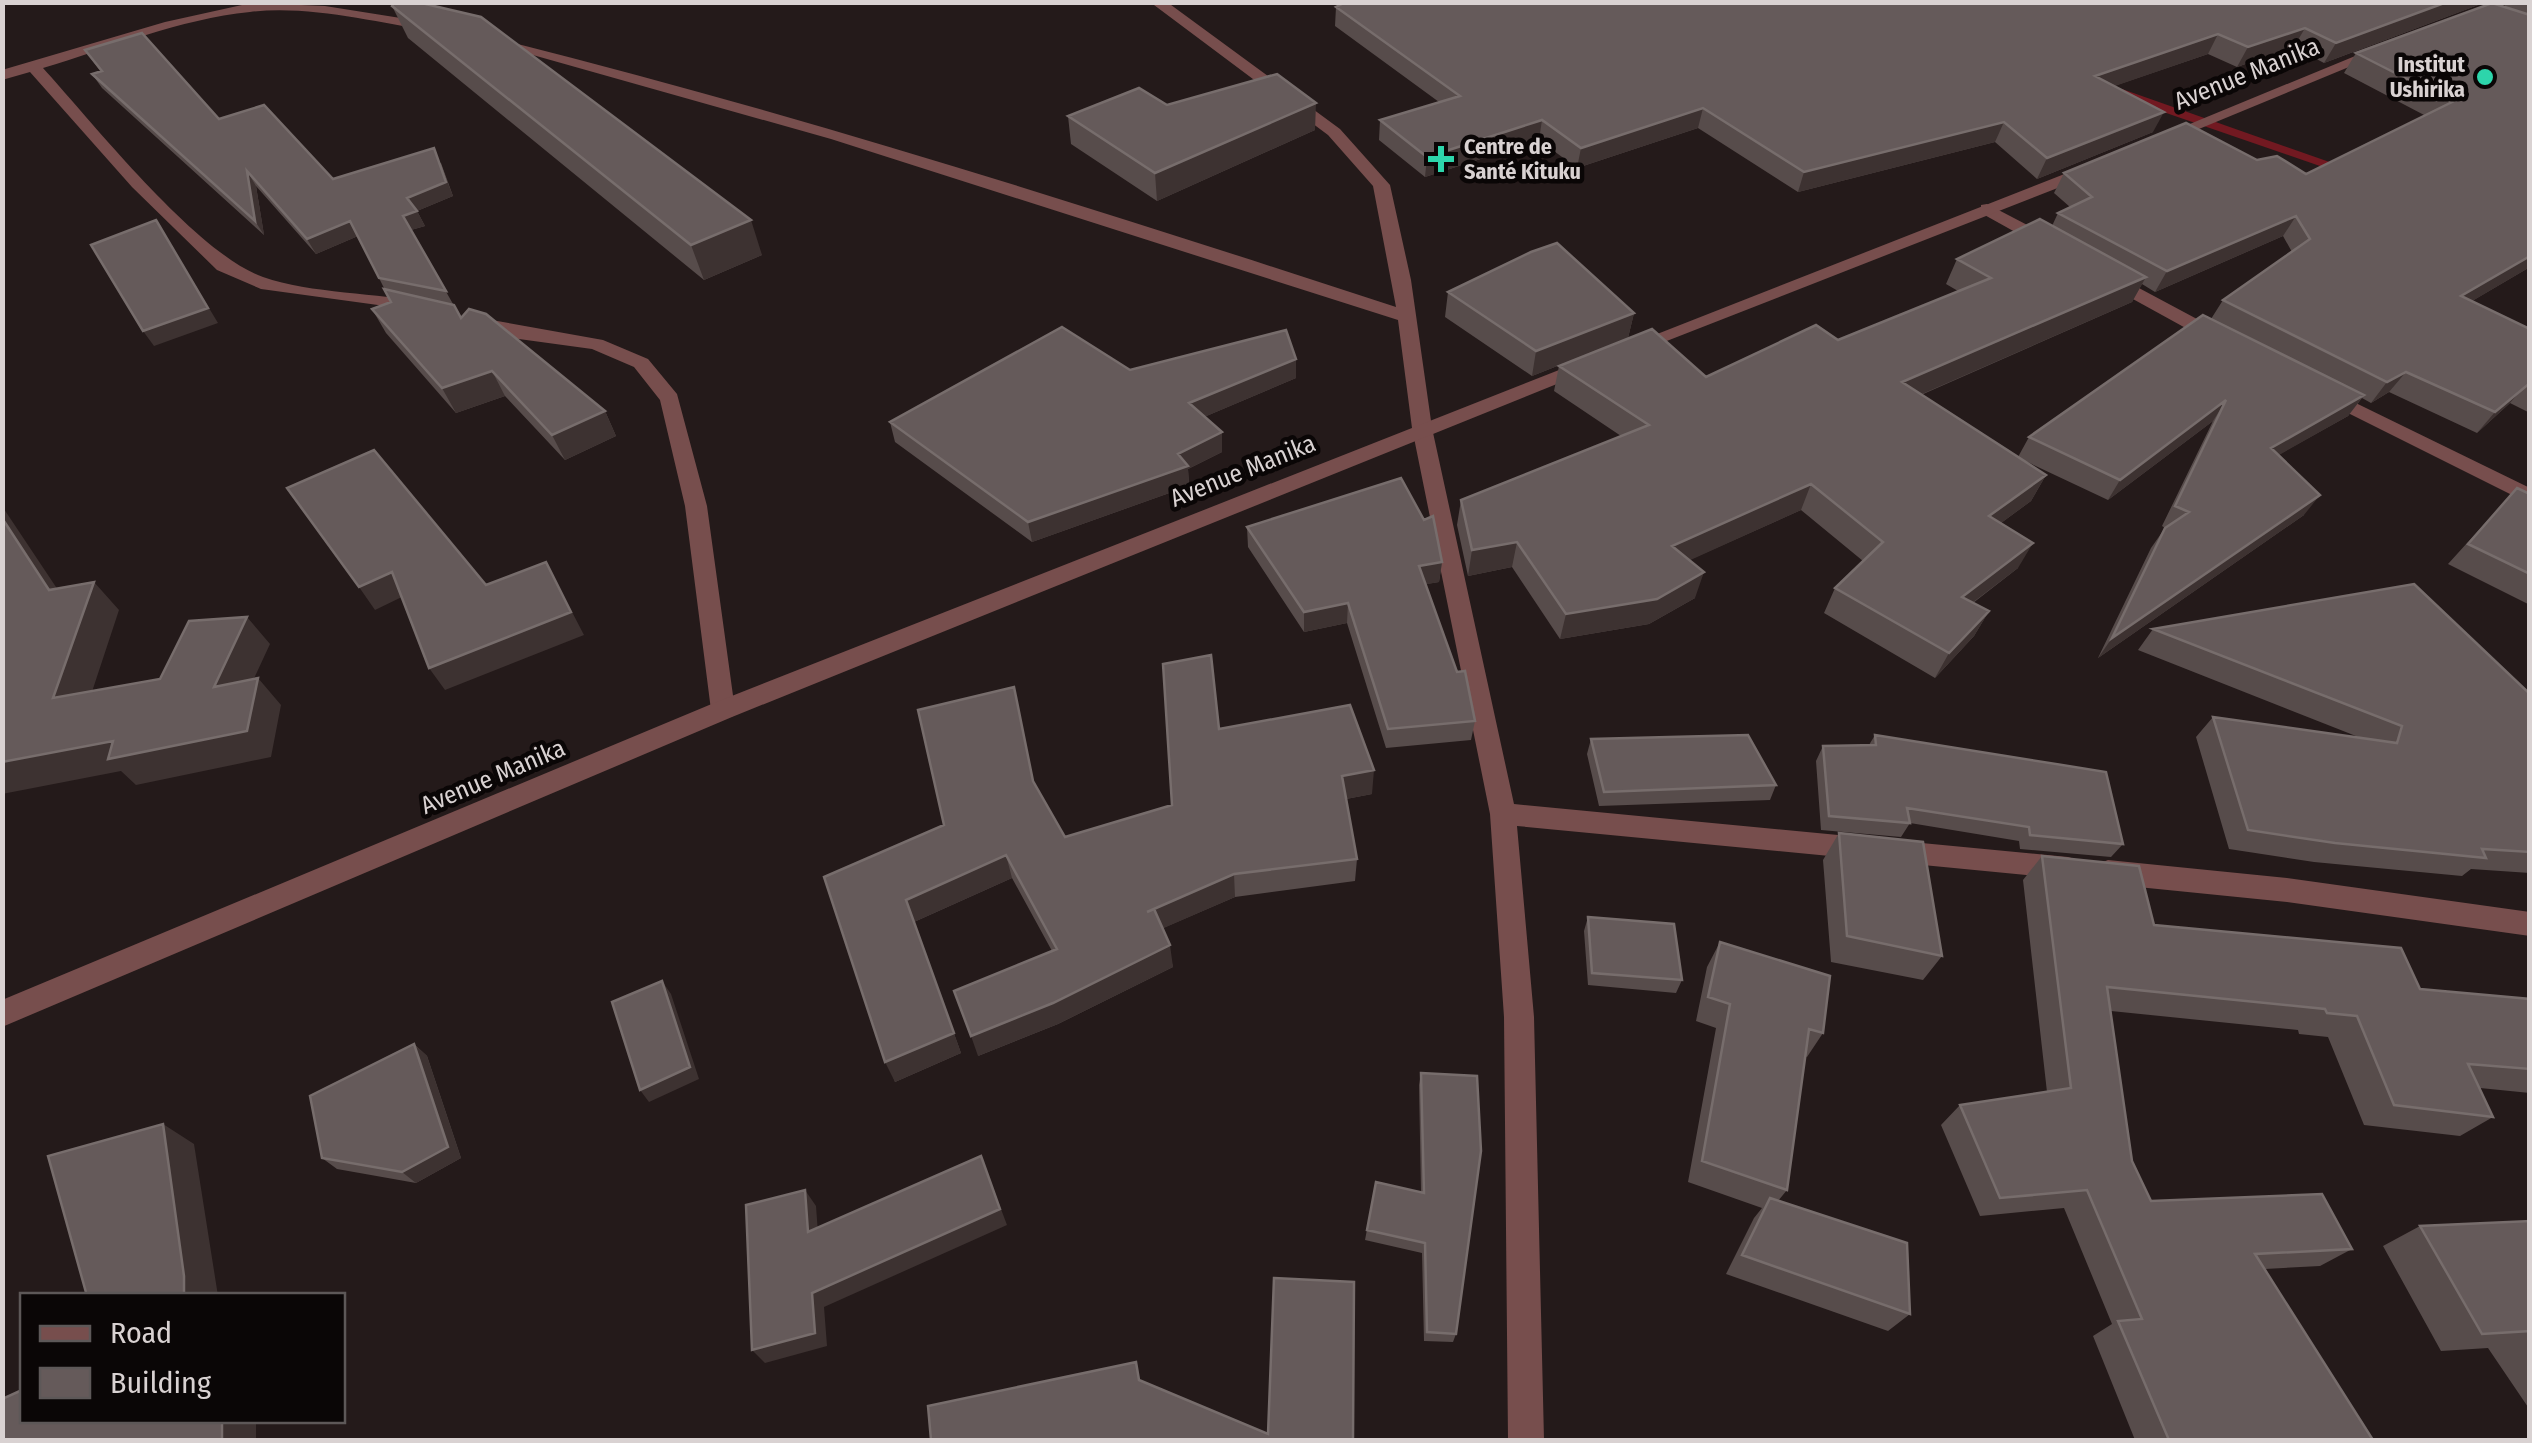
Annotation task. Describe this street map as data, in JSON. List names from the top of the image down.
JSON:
{
  "streets": {
    "street": ["Avenue Manika"]
  },
  "places": {
    "other": ["Institut Ushirika"],
    "health": ["Centre de Santé Kituku"]
  },
  "legend": ["Road", "Building"]
}
